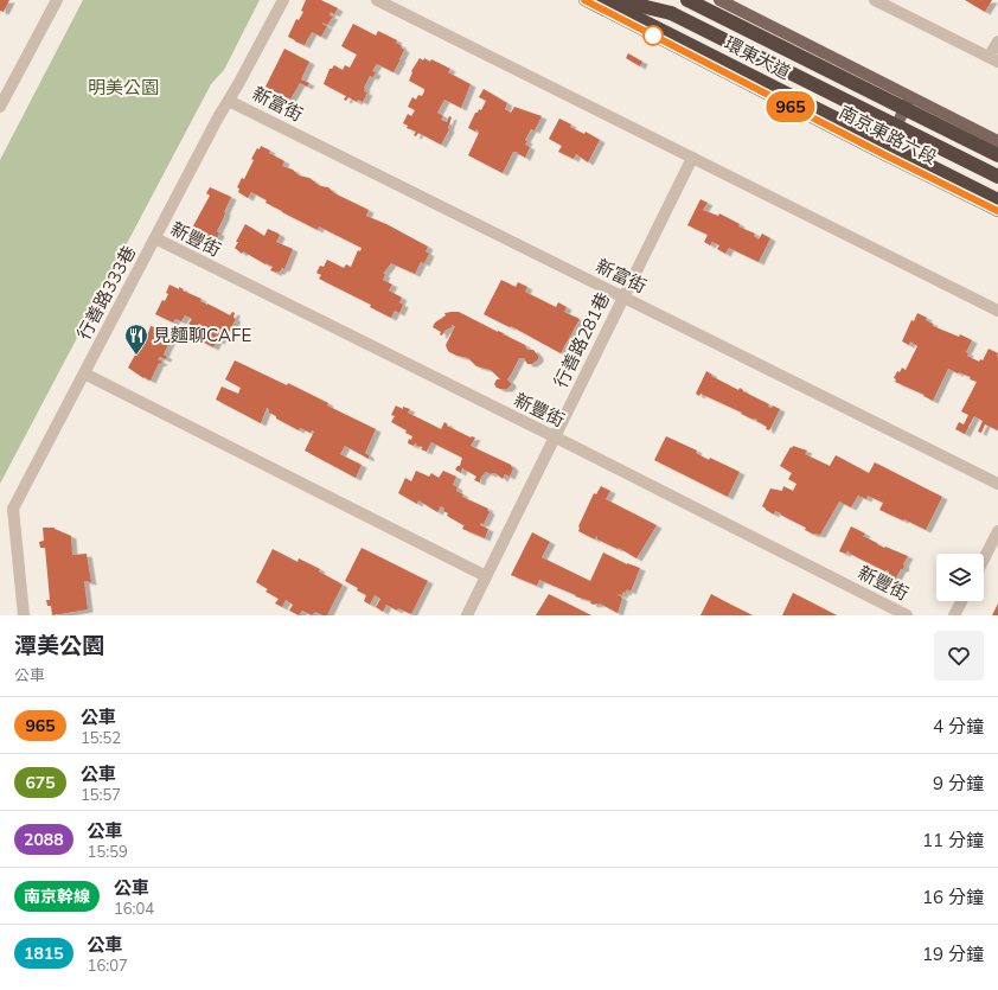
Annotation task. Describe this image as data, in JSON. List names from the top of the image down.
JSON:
{
  "streets": {
    "highway": ["環東大道"],
    "main road": ["南京東路六段"],
    "street": [
      "新富街",
      "新豐街",
      "行善路333巷",
      "行善路281巷"
    ]
  },
  "crossings": [
    ["新富街", "行善路333巷"],
    ["新富街", "行善路281巷"],
    ["新豐街", "行善路333巷"],
    ["新豐街", "行善路281巷"]
  ],
  "parks": ["明美公園"],
  "places": {
    "restaurant": ["見麵聊CAFE"]
  },
  "lines": ["bus line 965"],
  "page": {
    "on_map": "965",
    "heading": ["潭美公園", "公車"],
    "list": [
      {
        "mark": "965",
        "name": "公車",
        "note": "15:52",
        "value": "4 分鐘"
      },
      {
        "mark": "675",
        "name": "公車",
        "note": "15:57",
        "value": "9 分鐘"
      },
      {
        "mark": "2088",
        "name": "公車",
        "note": "15:59",
        "value": "11 分鐘"
      },
      {
        "mark": "南京幹線",
        "name": "公車",
        "note": "16:04",
        "value": "16 分鐘"
      },
      {
        "mark": "1815",
        "name": "公車",
        "note": "16:07",
        "value": "19 分鐘"
      }
    ]
  }
}
